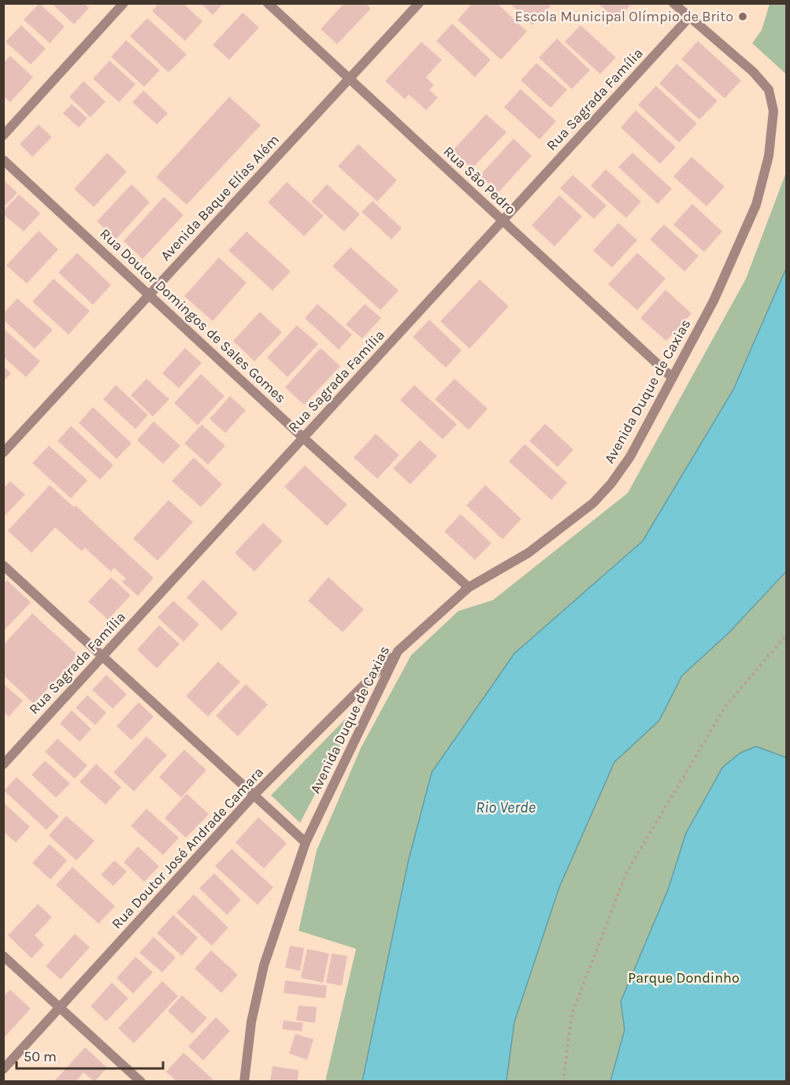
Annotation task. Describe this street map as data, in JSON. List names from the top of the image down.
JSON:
{
  "streets": {
    "street": [
      "Rua Sagrada Família",
      "Rua São Pedro",
      "Avenida Baque Elías Além",
      "Rua Doutor Domingos de Sales Gomes",
      "Avenida Duque de Caxias",
      "Rua Doutor José Andrade Camara"
    ]
  },
  "crossings": [
    ["Rua Sagrada Família", "Rua São Pedro"],
    ["Rua Sagrada Família", "Rua Doutor Domingos de Sales Gomes"],
    ["Rua Sagrada Família", "Avenida Duque de Caxias"],
    ["Rua São Pedro", "Avenida Baque Elías Além"],
    ["Rua São Pedro", "Avenida Duque de Caxias"],
    ["Avenida Baque Elías Além", "Rua Doutor Domingos de Sales Gomes"],
    ["Rua Doutor Domingos de Sales Gomes", "Avenida Duque de Caxias"],
    ["Avenida Duque de Caxias", "Rua Doutor José Andrade Camara"]
  ],
  "water": ["Rio Verde"],
  "parks": ["Parque Dondinho"],
  "places": ["Escola Municipal Olímpio de Brito"],
  "scale_bar": "50 m"
}
